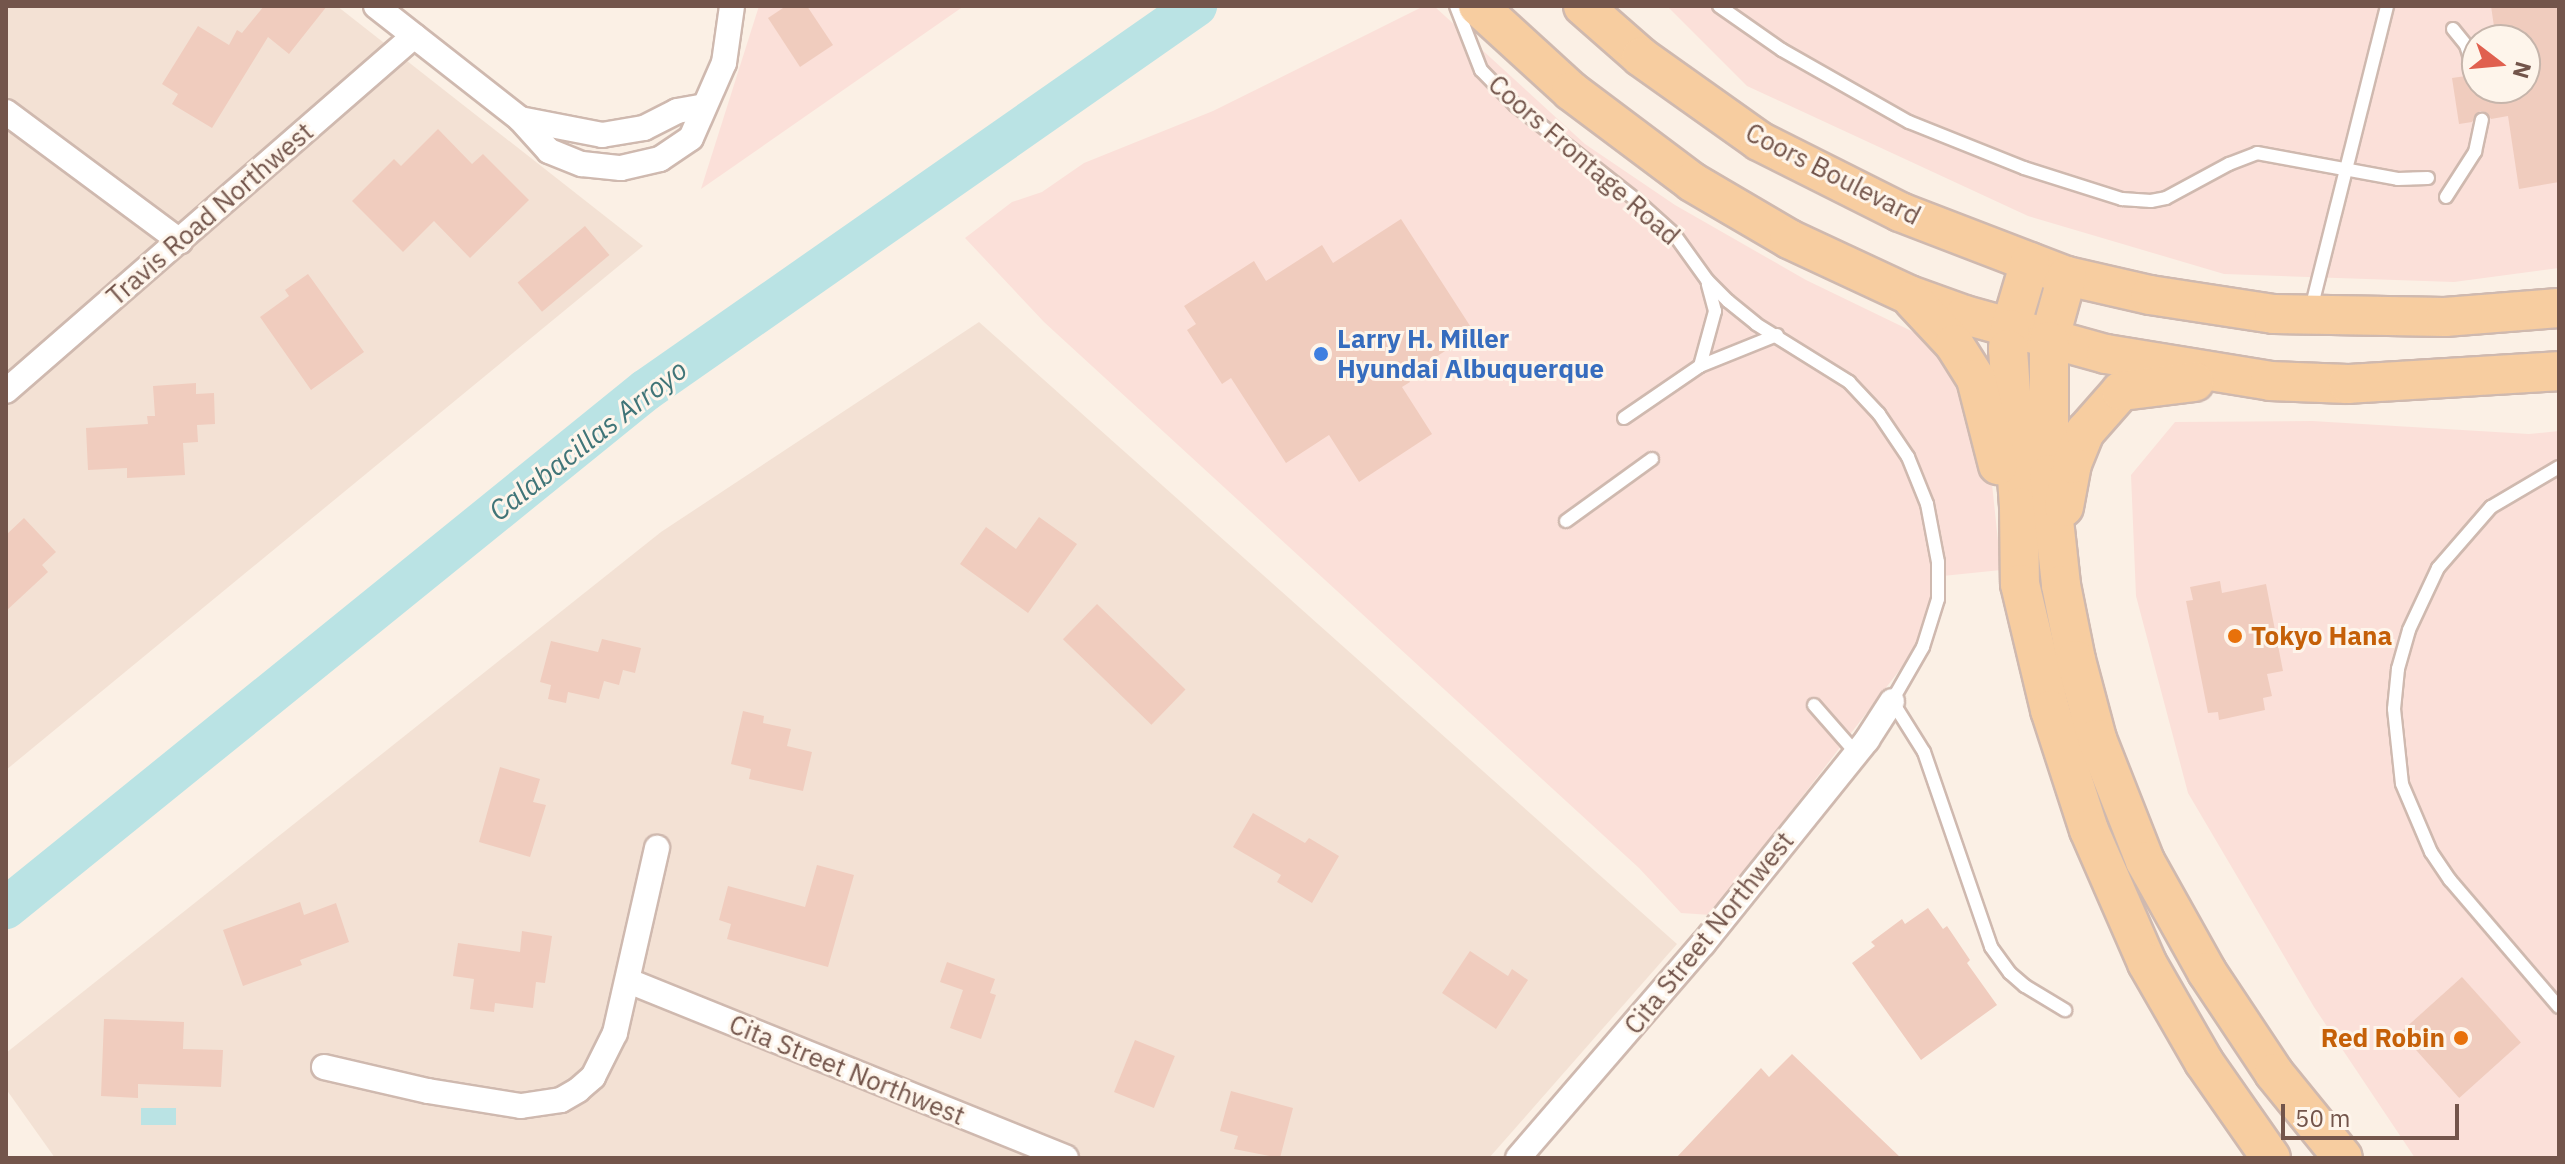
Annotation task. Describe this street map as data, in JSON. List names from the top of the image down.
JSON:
{
  "streets": {
    "main road": ["Coors Boulevard"],
    "street": ["Travis Road Northwest", "Cita Street Northwest"],
    "lane": ["Coors Frontage Road"]
  },
  "crossings": [
    ["Coors Frontage Road", "Cita Street Northwest"]
  ],
  "water": ["Calabacillas Arroyo"],
  "places": ["Larry H. Miller Hyundai Albuquerque", "Tokyo Hana", "Red Robin"],
  "scale_bar": "50 m",
  "north": "right"
}
